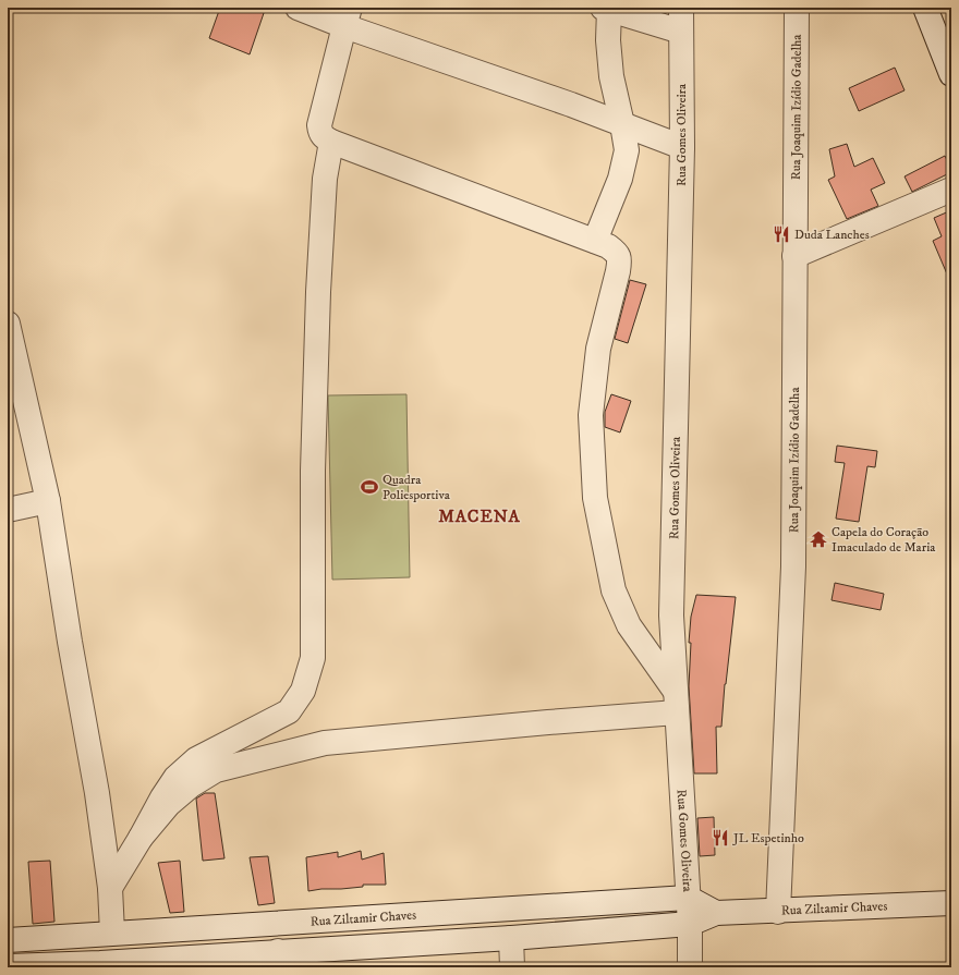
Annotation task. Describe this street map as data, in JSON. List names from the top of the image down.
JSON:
{
  "streets": {
    "street": ["Rua Joaquim Izídio Gadelha", "Rua Gomes Oliveira", "Rua Ziltamir Chaves"]
  },
  "crossings": [
    ["Rua Joaquim Izídio Gadelha", "Rua Ziltamir Chaves"],
    ["Rua Gomes Oliveira", "Rua Ziltamir Chaves"]
  ],
  "districts": ["MACENA"],
  "places": {
    "restaurant": ["Duda Lanches", "JL Espetinho"],
    "sports": ["Quadra Poliesportiva"],
    "temple": ["Capela do Coração Imaculado de Maria"]
  }
}
